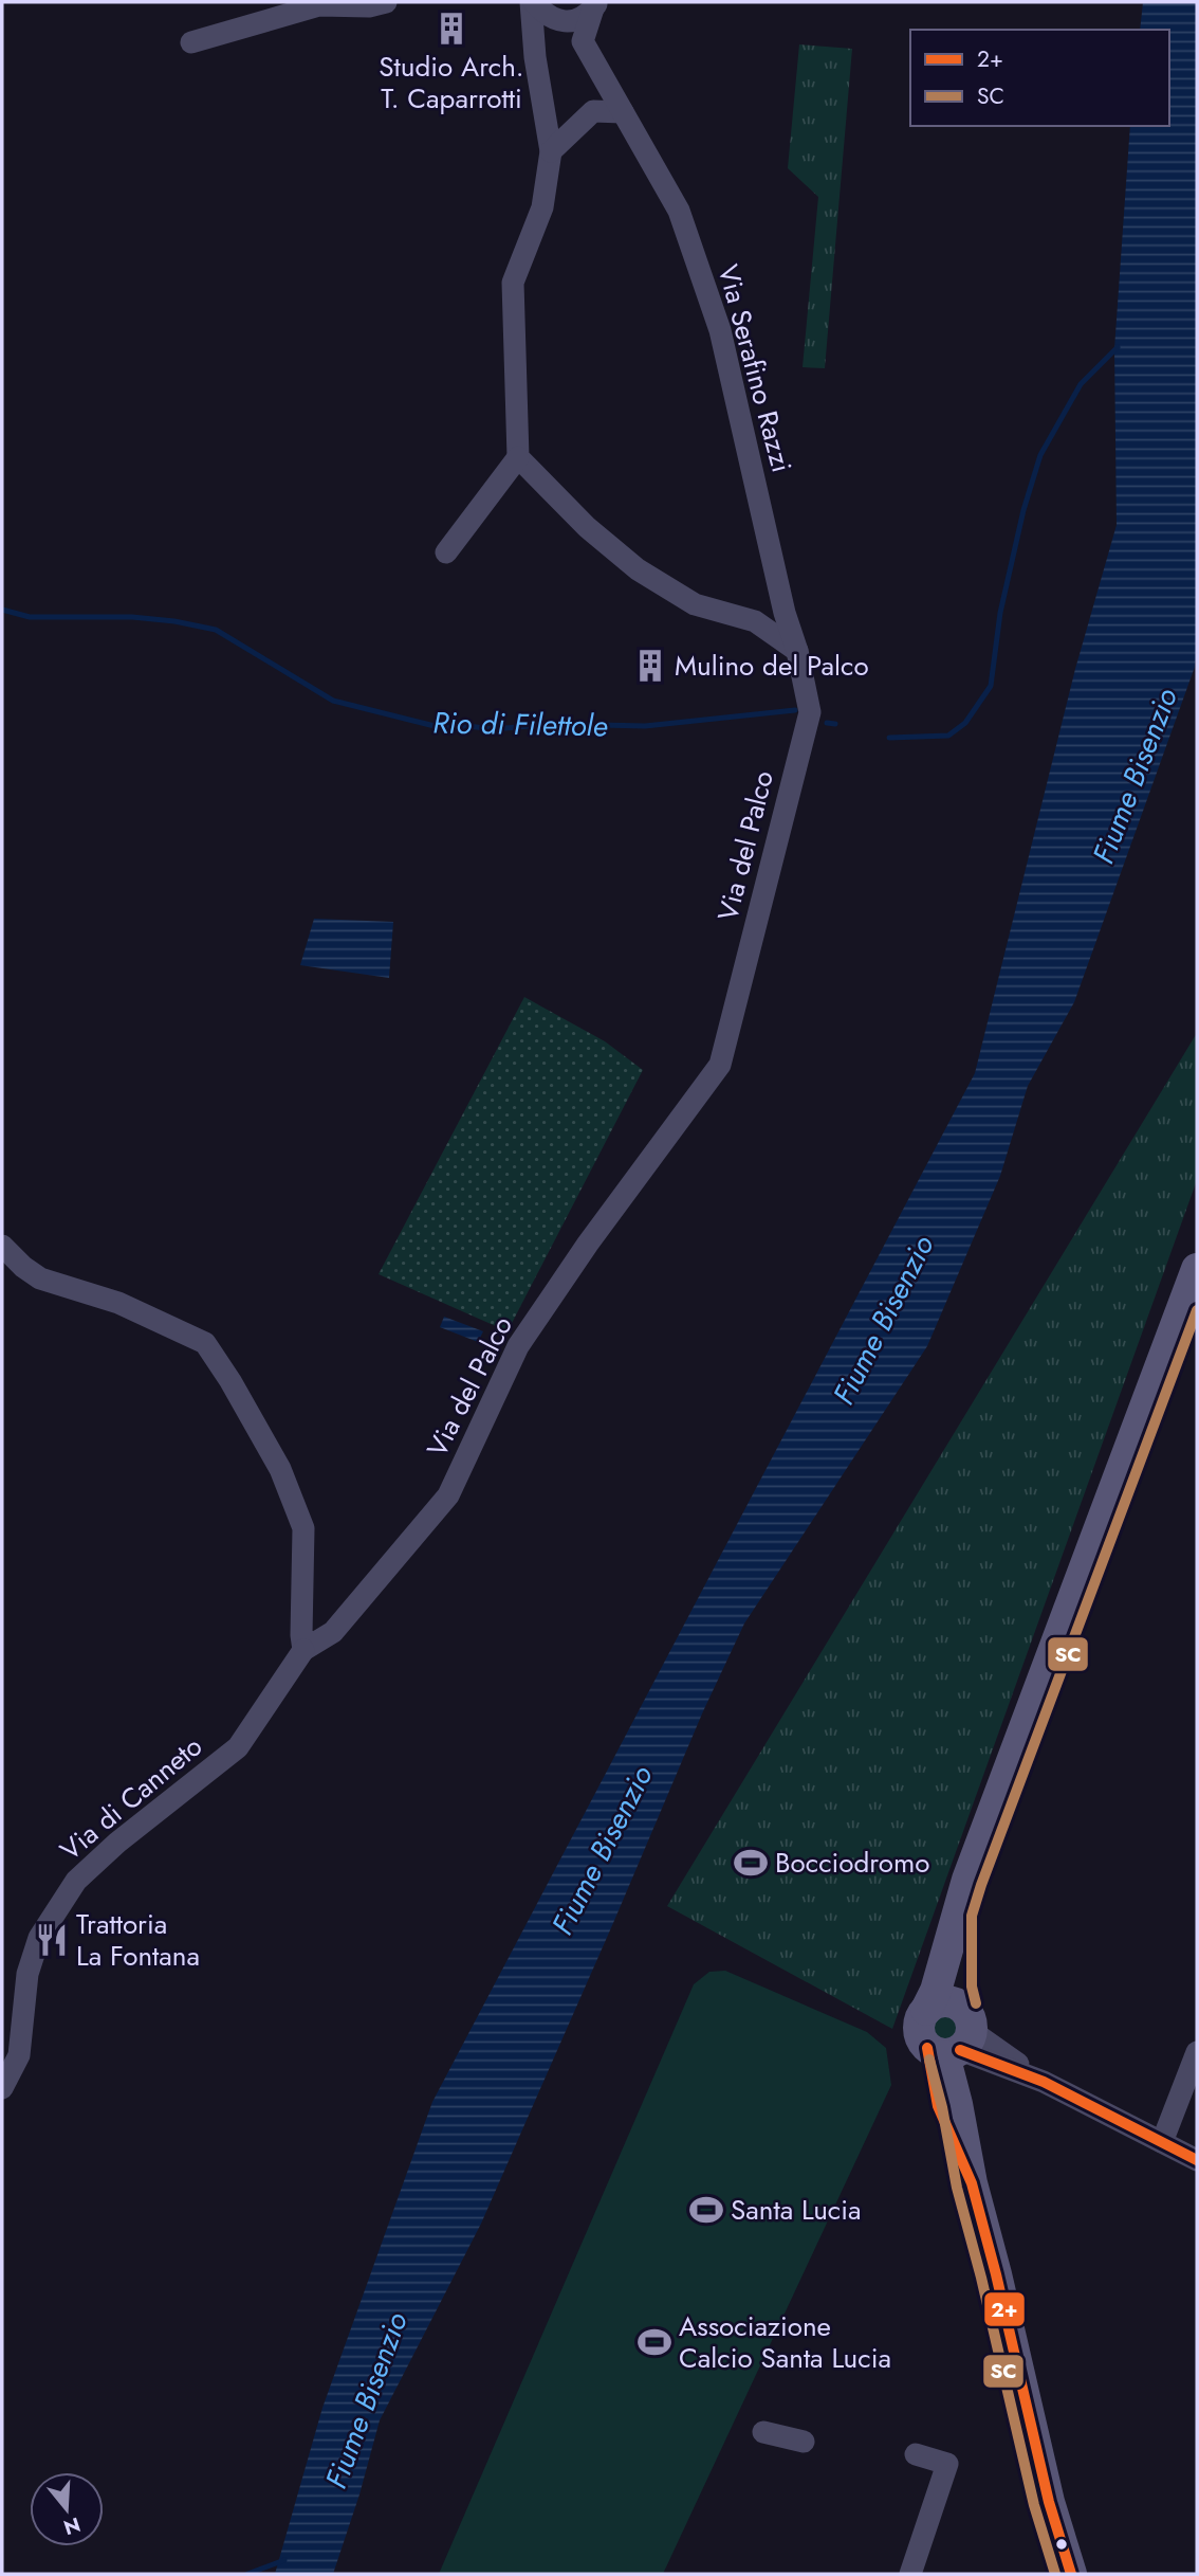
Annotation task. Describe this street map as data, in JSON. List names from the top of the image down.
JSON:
{
  "streets": {
    "street": ["Via Serafino Razzi", "Via del Palco", "Via di Canneto"]
  },
  "crossings": [
    ["Via Serafino Razzi", "Via del Palco"],
    ["Via del Palco", "Via di Canneto"]
  ],
  "water": ["Rio di Filettole", "Fiume Bisenzio"],
  "places": {
    "building": ["Studio Arch. T. Caparrotti", "Mulino del Palco"],
    "sports": ["Bocciodromo", "Santa Lucia", "Associazione Calcio Santa Lucia"],
    "restaurant": ["Trattoria La Fontana"]
  },
  "lines": ["transit line SC", "transit line 2+"],
  "legend": ["2+", "SC"],
  "north": "bottom"
}
